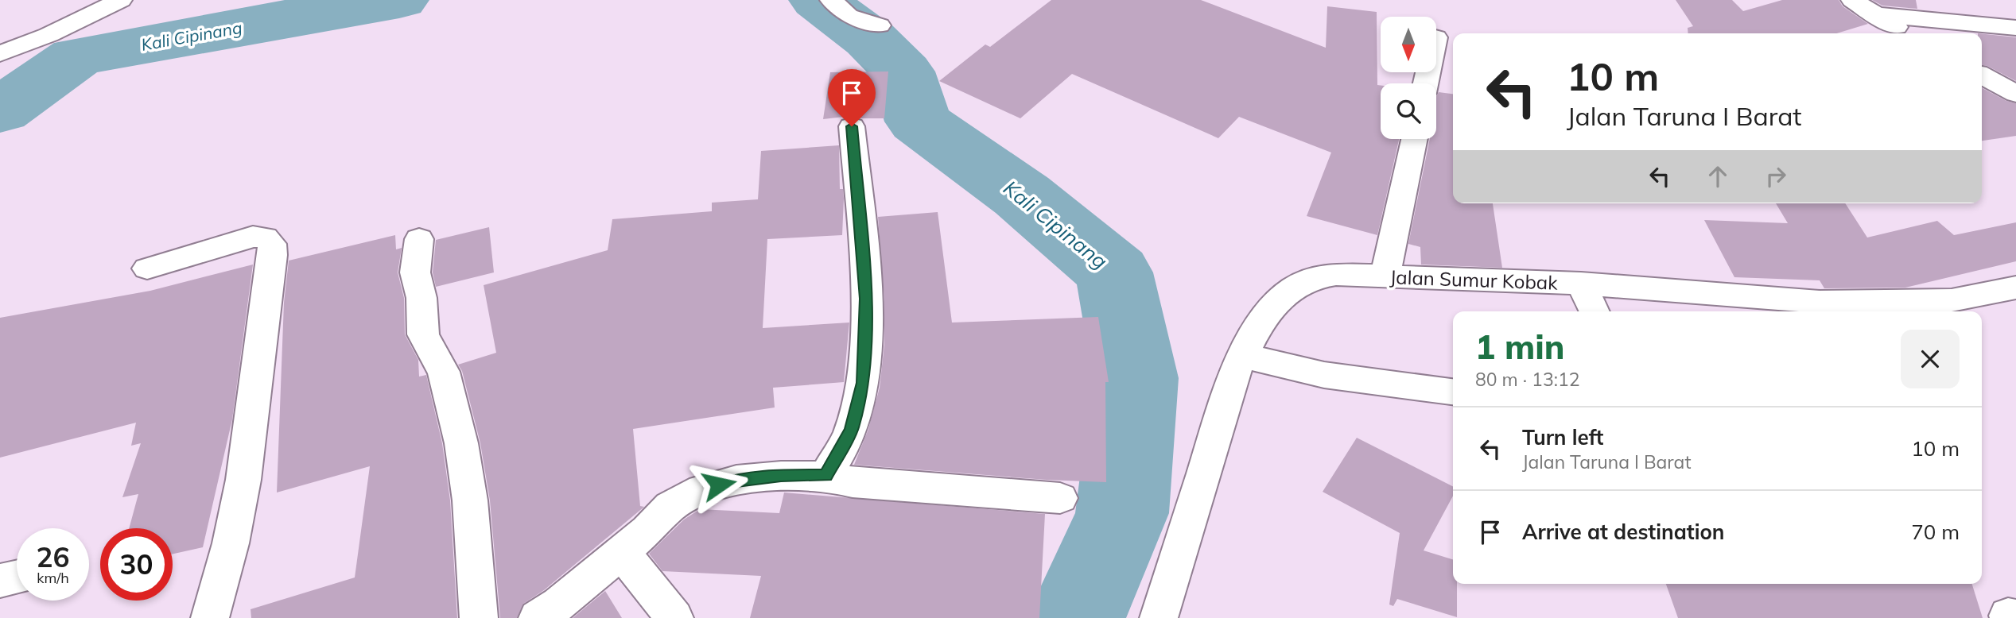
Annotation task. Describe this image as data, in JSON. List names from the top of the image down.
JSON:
{
  "streets": {
    "street": ["Jalan Sumur Kobak"]
  },
  "water": ["Kali Cipinang"],
  "north": "bottom",
  "page": {
    "turn": ["10 m", "Jalan Taruna I Barat"],
    "heading": ["1 min", "80 m · 13:12"],
    "list": [
      {
        "name": "Turn left",
        "note": "Jalan Taruna I Barat",
        "value": "10 m"
      },
      {
        "name": "Arrive at destination",
        "value": "70 m"
      }
    ],
    "speed": "26 km/h",
    "limit": "30"
  }
}
